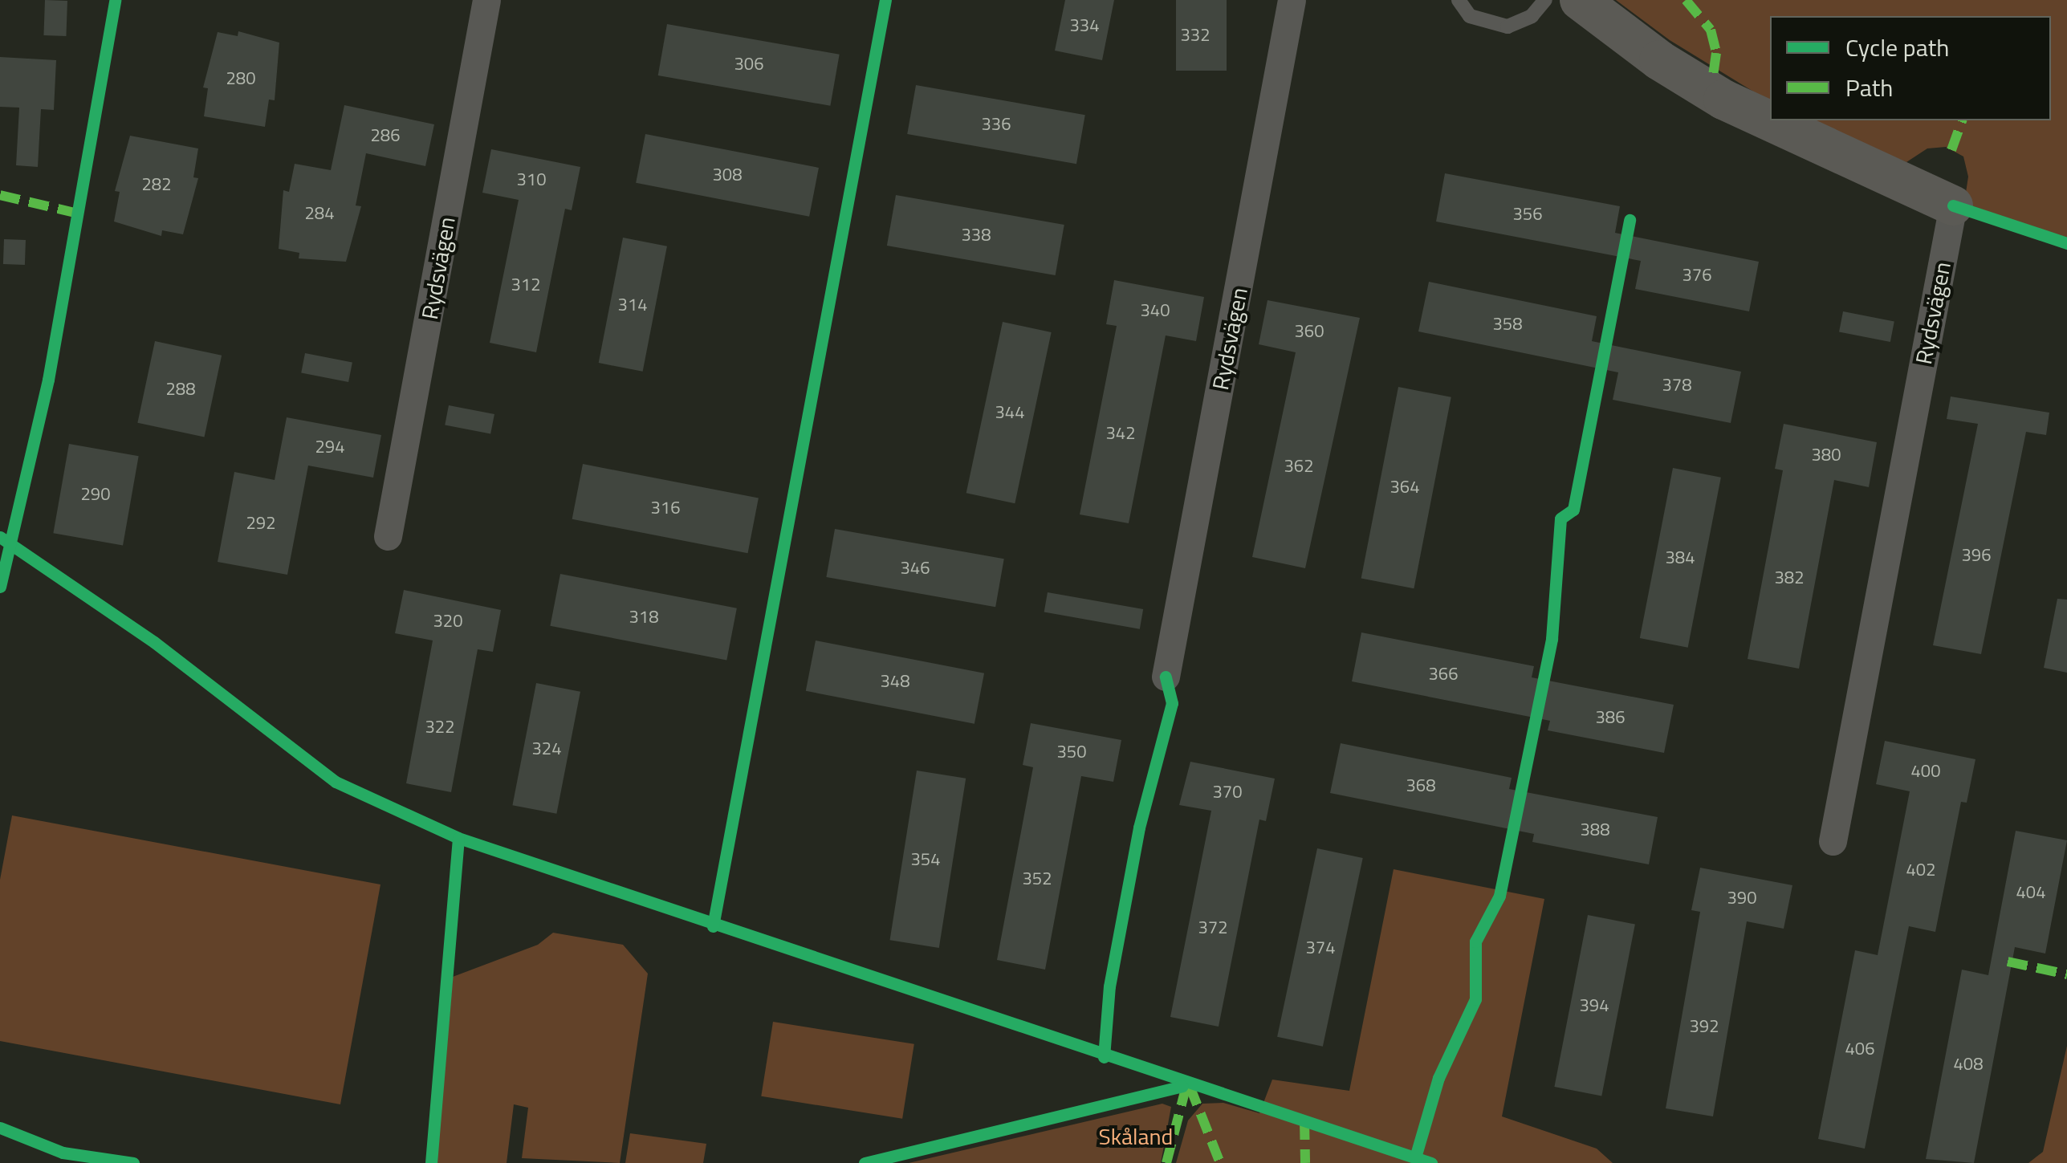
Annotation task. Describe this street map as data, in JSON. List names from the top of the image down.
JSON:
{
  "streets": {
    "street": ["Rydsvägen"]
  },
  "parks": ["Skåland"],
  "house_numbers": [
    "334",
    "332",
    "306",
    "280",
    "336",
    "286",
    "308",
    "310",
    "282",
    "284",
    "356",
    "338",
    "376",
    "312",
    "314",
    "340",
    "358",
    "360",
    "378",
    "288",
    "344",
    "342",
    "294",
    "380",
    "362",
    "364",
    "290",
    "316",
    "292",
    "396",
    "384",
    "346",
    "382",
    "318",
    "320",
    "366",
    "348",
    "386",
    "322",
    "324",
    "350",
    "400",
    "368",
    "370",
    "388",
    "354",
    "402",
    "352",
    "404",
    "390",
    "372",
    "374",
    "394",
    "392",
    "406",
    "408"
  ],
  "legend": ["Cycle path", "Path"]
}
